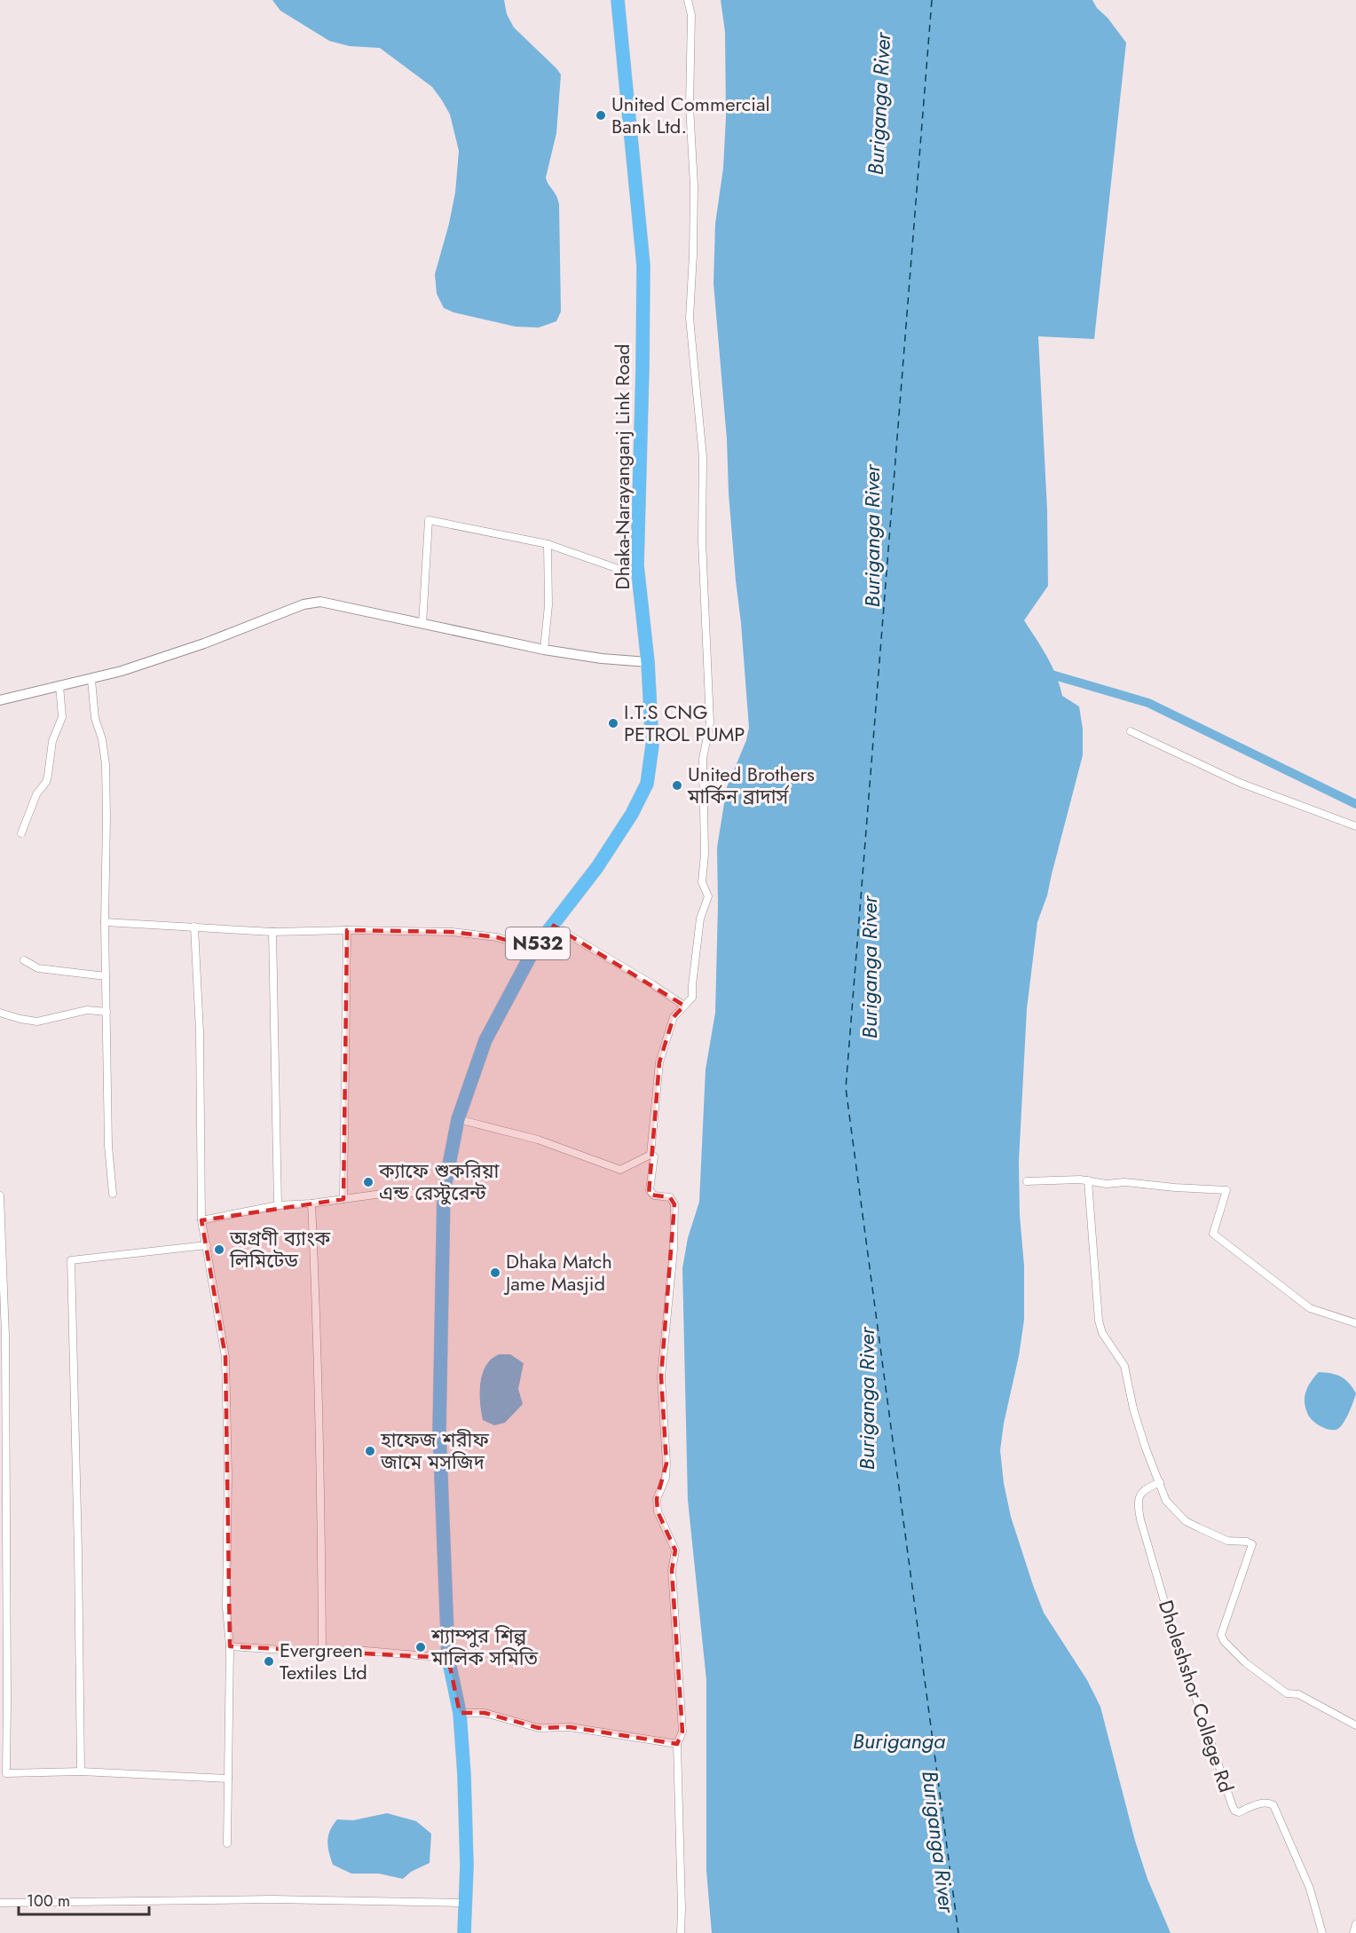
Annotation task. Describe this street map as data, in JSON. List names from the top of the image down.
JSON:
{
  "streets": {
    "highway": ["Dhaka-Narayanganj Link Road", "N532"],
    "street": ["Dholeshshor College Rd"]
  },
  "water": ["Buriganga River", "Buriganga"],
  "places": [
    "United Commercial Bank Ltd.",
    "I.T.S CNG PETROL PUMP",
    "United Brothers মার্কিন ব্রাদার্স",
    "ক্যাফে শুকরিয়া এন্ড রেস্টুরেন্ট",
    "অগ্রণী ব্যাংক লিমিটেড",
    "Dhaka Match Jame Masjid",
    "হাফেজ শরীফ জামে মসজিদ",
    "শ্যাম্পুর শিল্প মালিক সমিতি",
    "Evergreen Textiles Ltd"
  ],
  "scale_bar": "100 m"
}
